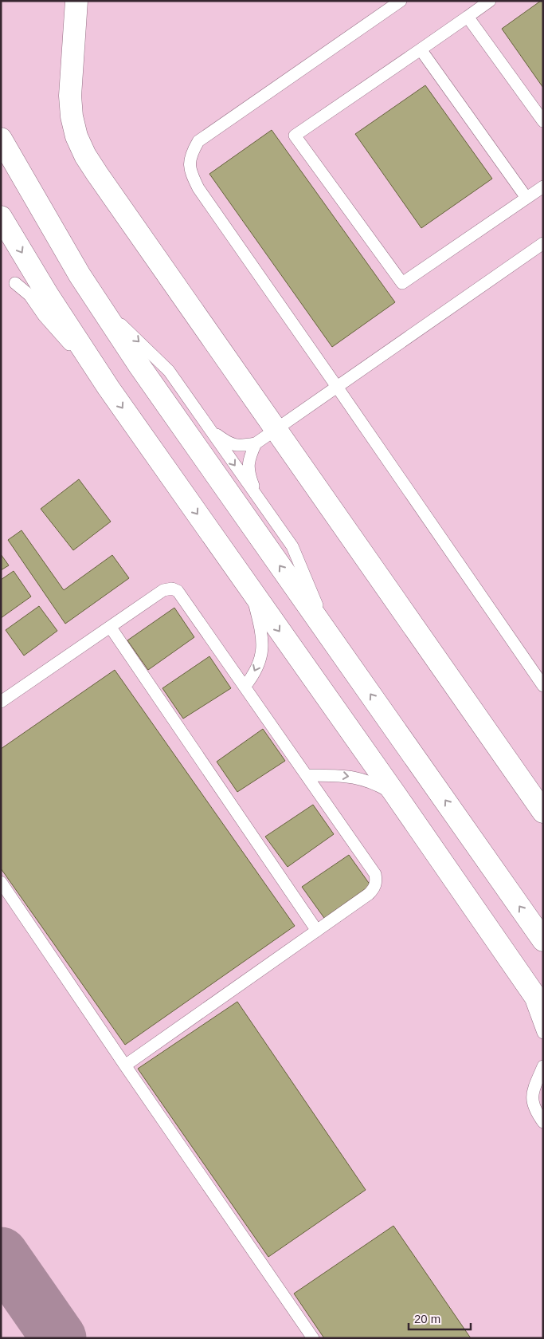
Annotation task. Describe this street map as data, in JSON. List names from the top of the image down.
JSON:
{
  "scale_bar": "20 m"
}
